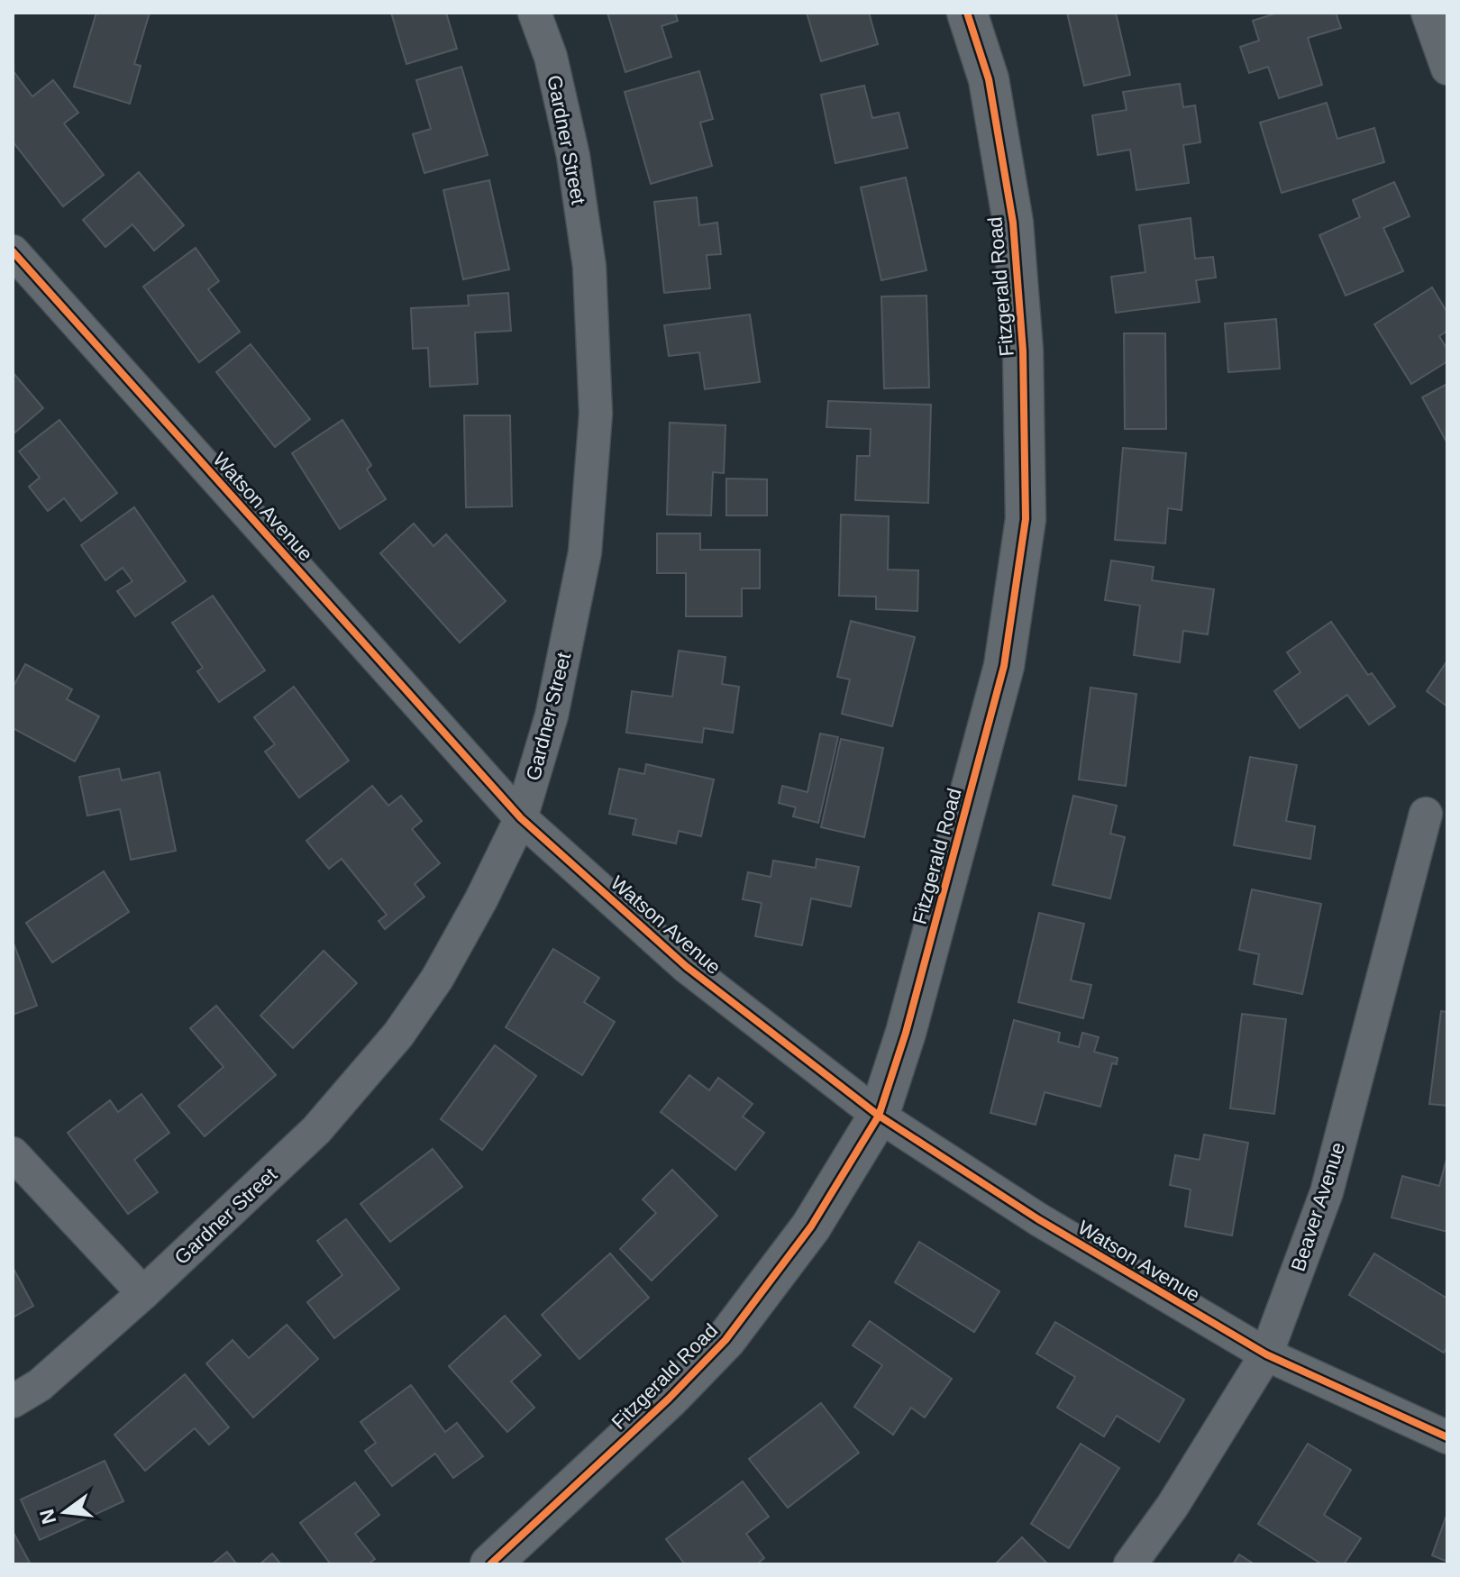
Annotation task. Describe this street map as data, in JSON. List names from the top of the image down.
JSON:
{
  "streets": {
    "main road": ["Fitzgerald Road"],
    "street": ["Gardner Street", "Watson Avenue", "Beaver Avenue"]
  },
  "crossings": [
    ["Gardner Street", "Watson Avenue"],
    ["Fitzgerald Road", "Watson Avenue"],
    ["Watson Avenue", "Beaver Avenue"]
  ],
  "north": "left"
}
